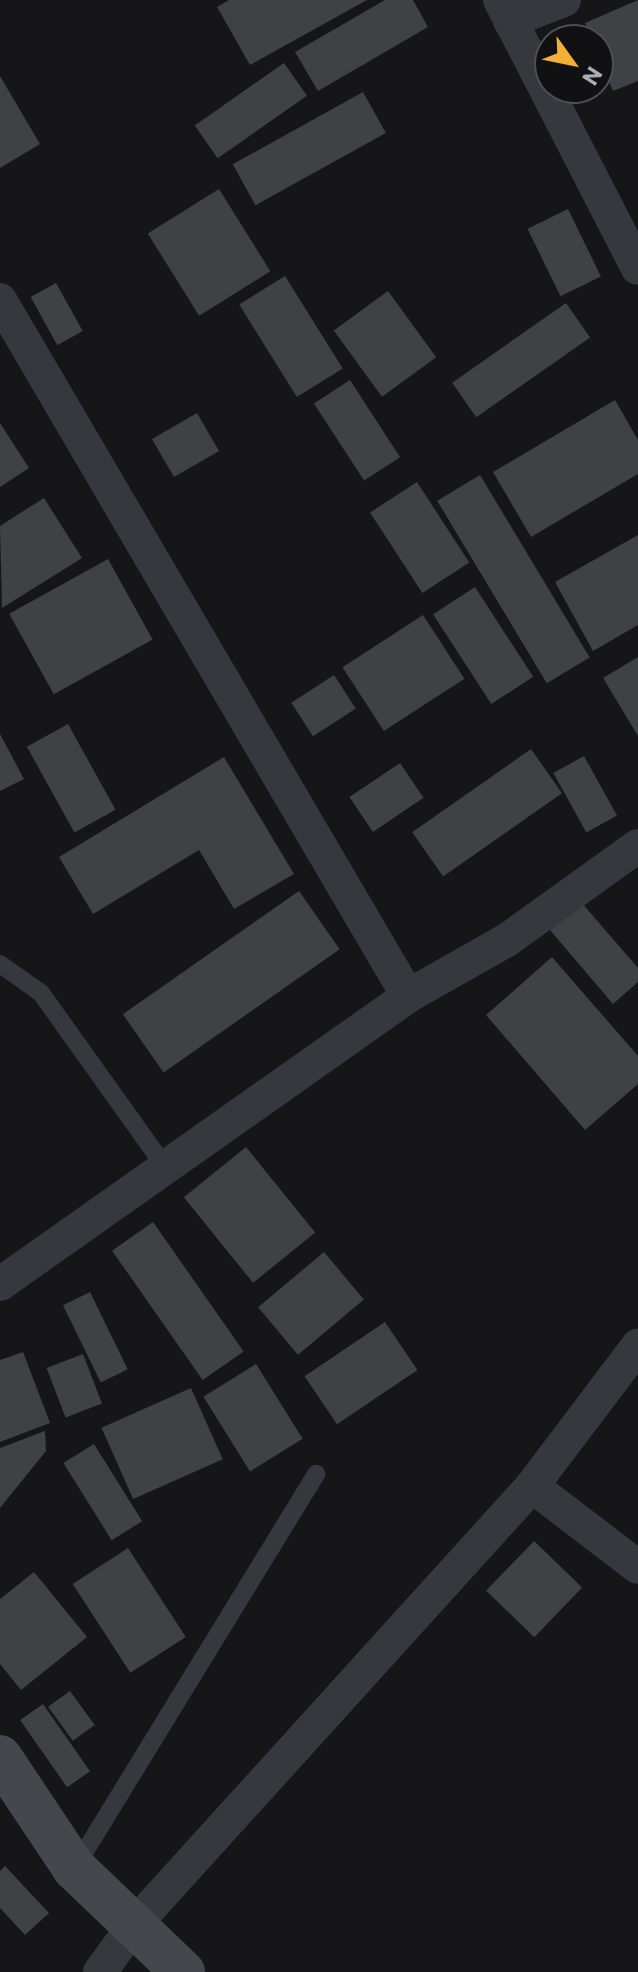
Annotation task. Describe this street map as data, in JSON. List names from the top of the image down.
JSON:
{
  "north": "bottom right"
}
